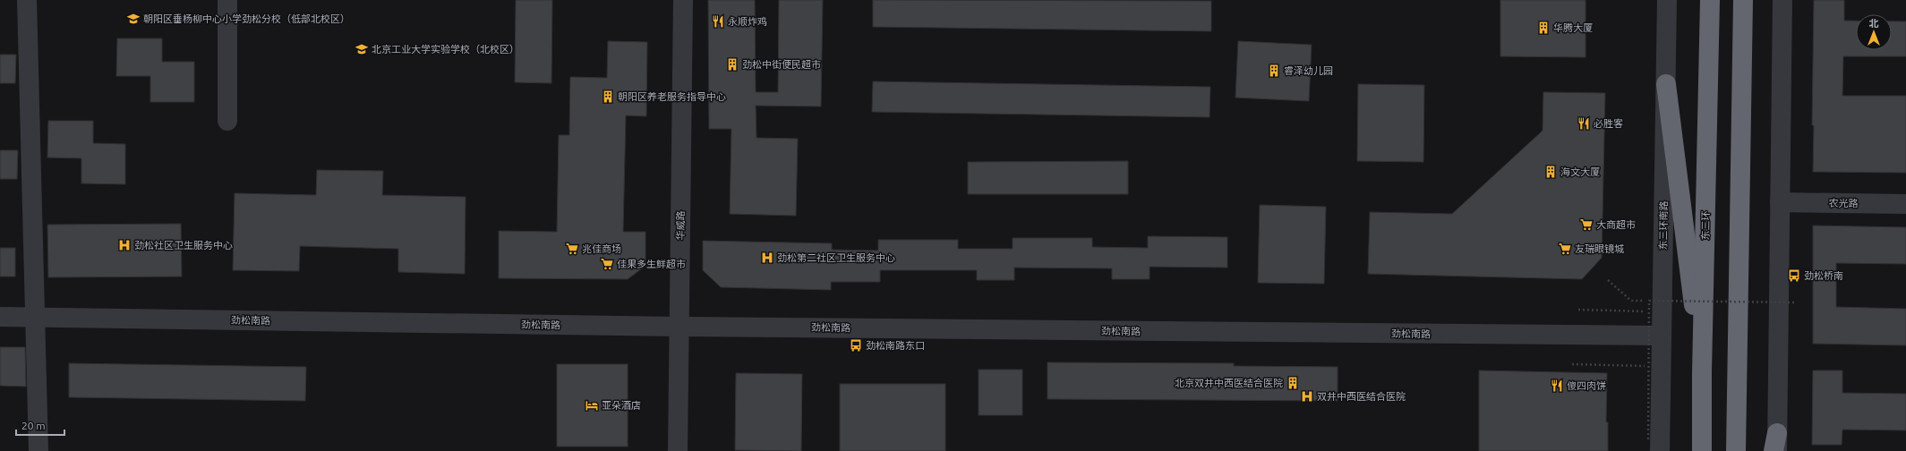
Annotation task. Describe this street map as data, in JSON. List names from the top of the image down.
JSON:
{
  "streets": {
    "highway": ["东三环"],
    "street": [
      "农光路",
      "华威路",
      "东三环南路",
      "劲松南路"
    ]
  },
  "crossings": [
    ["华威路", "劲松南路"],
    ["东三环南路", "劲松南路"]
  ],
  "places": {
    "school or university": ["朝阳区垂杨柳中心小学劲松分校（低部北校区）", "北京工业大学实验学校（北校区）"],
    "restaurant": ["永顺炸鸡", "必胜客", "傻四肉饼"],
    "building": [
      "华腾大厦",
      "劲松中街便民超市",
      "睿泽幼儿园",
      "朝阳区养老服务指导中心",
      "海文大厦",
      "北京双井中西医结合医院"
    ],
    "supermarket": [
      "大商超市",
      "兆佳商场",
      "友瑞眼镜城",
      "佳果多生鲜超市"
    ],
    "hospital": ["劲松社区卫生服务中心", "劲松第二社区卫生服务中心", "双井中西医结合医院"],
    "bus stop": ["劲松桥南", "劲松南路东口"],
    "hotel": ["亚朵酒店"]
  },
  "scale_bar": "20 m",
  "north": "top"
}
